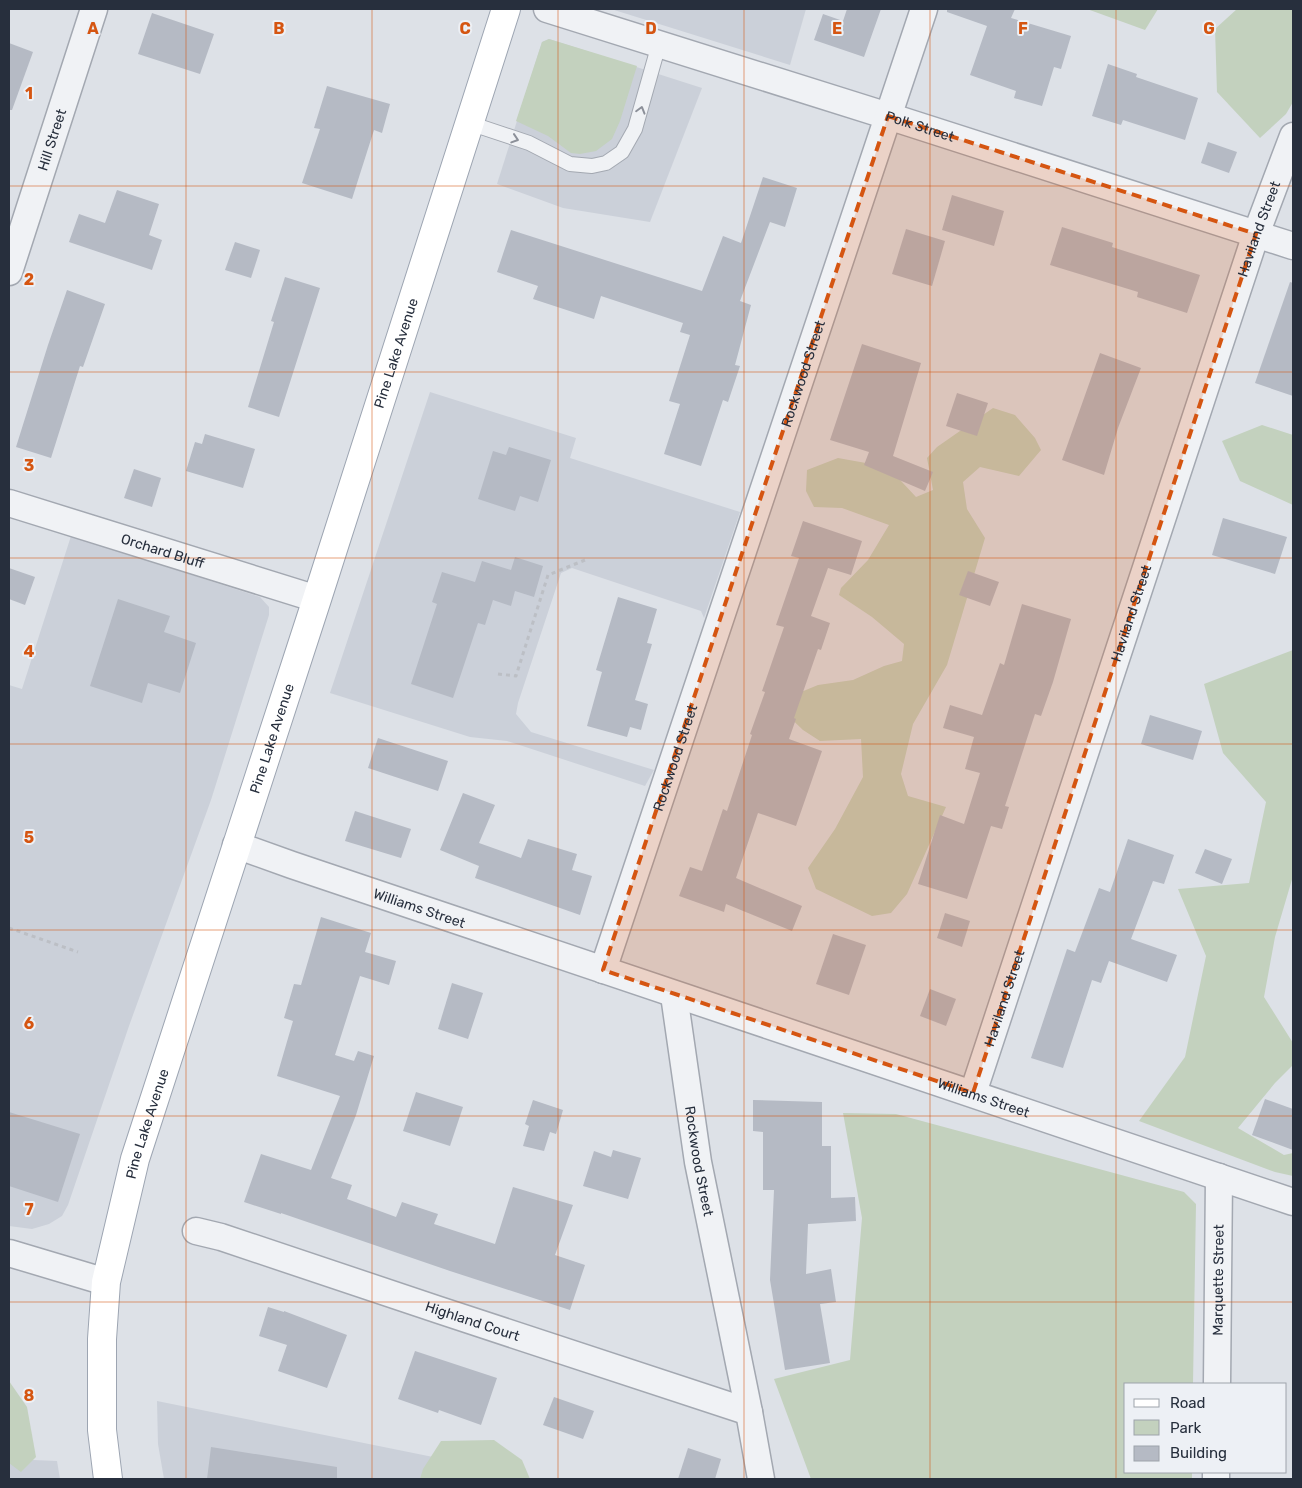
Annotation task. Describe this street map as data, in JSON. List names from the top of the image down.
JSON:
{
  "streets": {
    "main road": ["Pine Lake Avenue"],
    "street": [
      "Polk Street",
      "Hill Street",
      "Haviland Street",
      "Rockwood Street",
      "Orchard Bluff",
      "Williams Street",
      "Marquette Street",
      "Highland Court"
    ]
  },
  "crossings": [
    ["Polk Street", "Haviland Street"],
    ["Polk Street", "Rockwood Street"],
    ["Haviland Street", "Williams Street"],
    ["Pine Lake Avenue", "Orchard Bluff"],
    ["Pine Lake Avenue", "Williams Street"],
    ["Rockwood Street", "Williams Street"],
    ["Rockwood Street", "Highland Court"],
    ["Williams Street", "Marquette Street"]
  ],
  "legend": ["Road", "Park", "Building"],
  "grid": {
    "columns": [
      "A",
      "B",
      "C",
      "D",
      "E",
      "F",
      "G"
    ],
    "rows": [
      "1",
      "2",
      "3",
      "4",
      "5",
      "6",
      "7",
      "8"
    ]
  }
}
